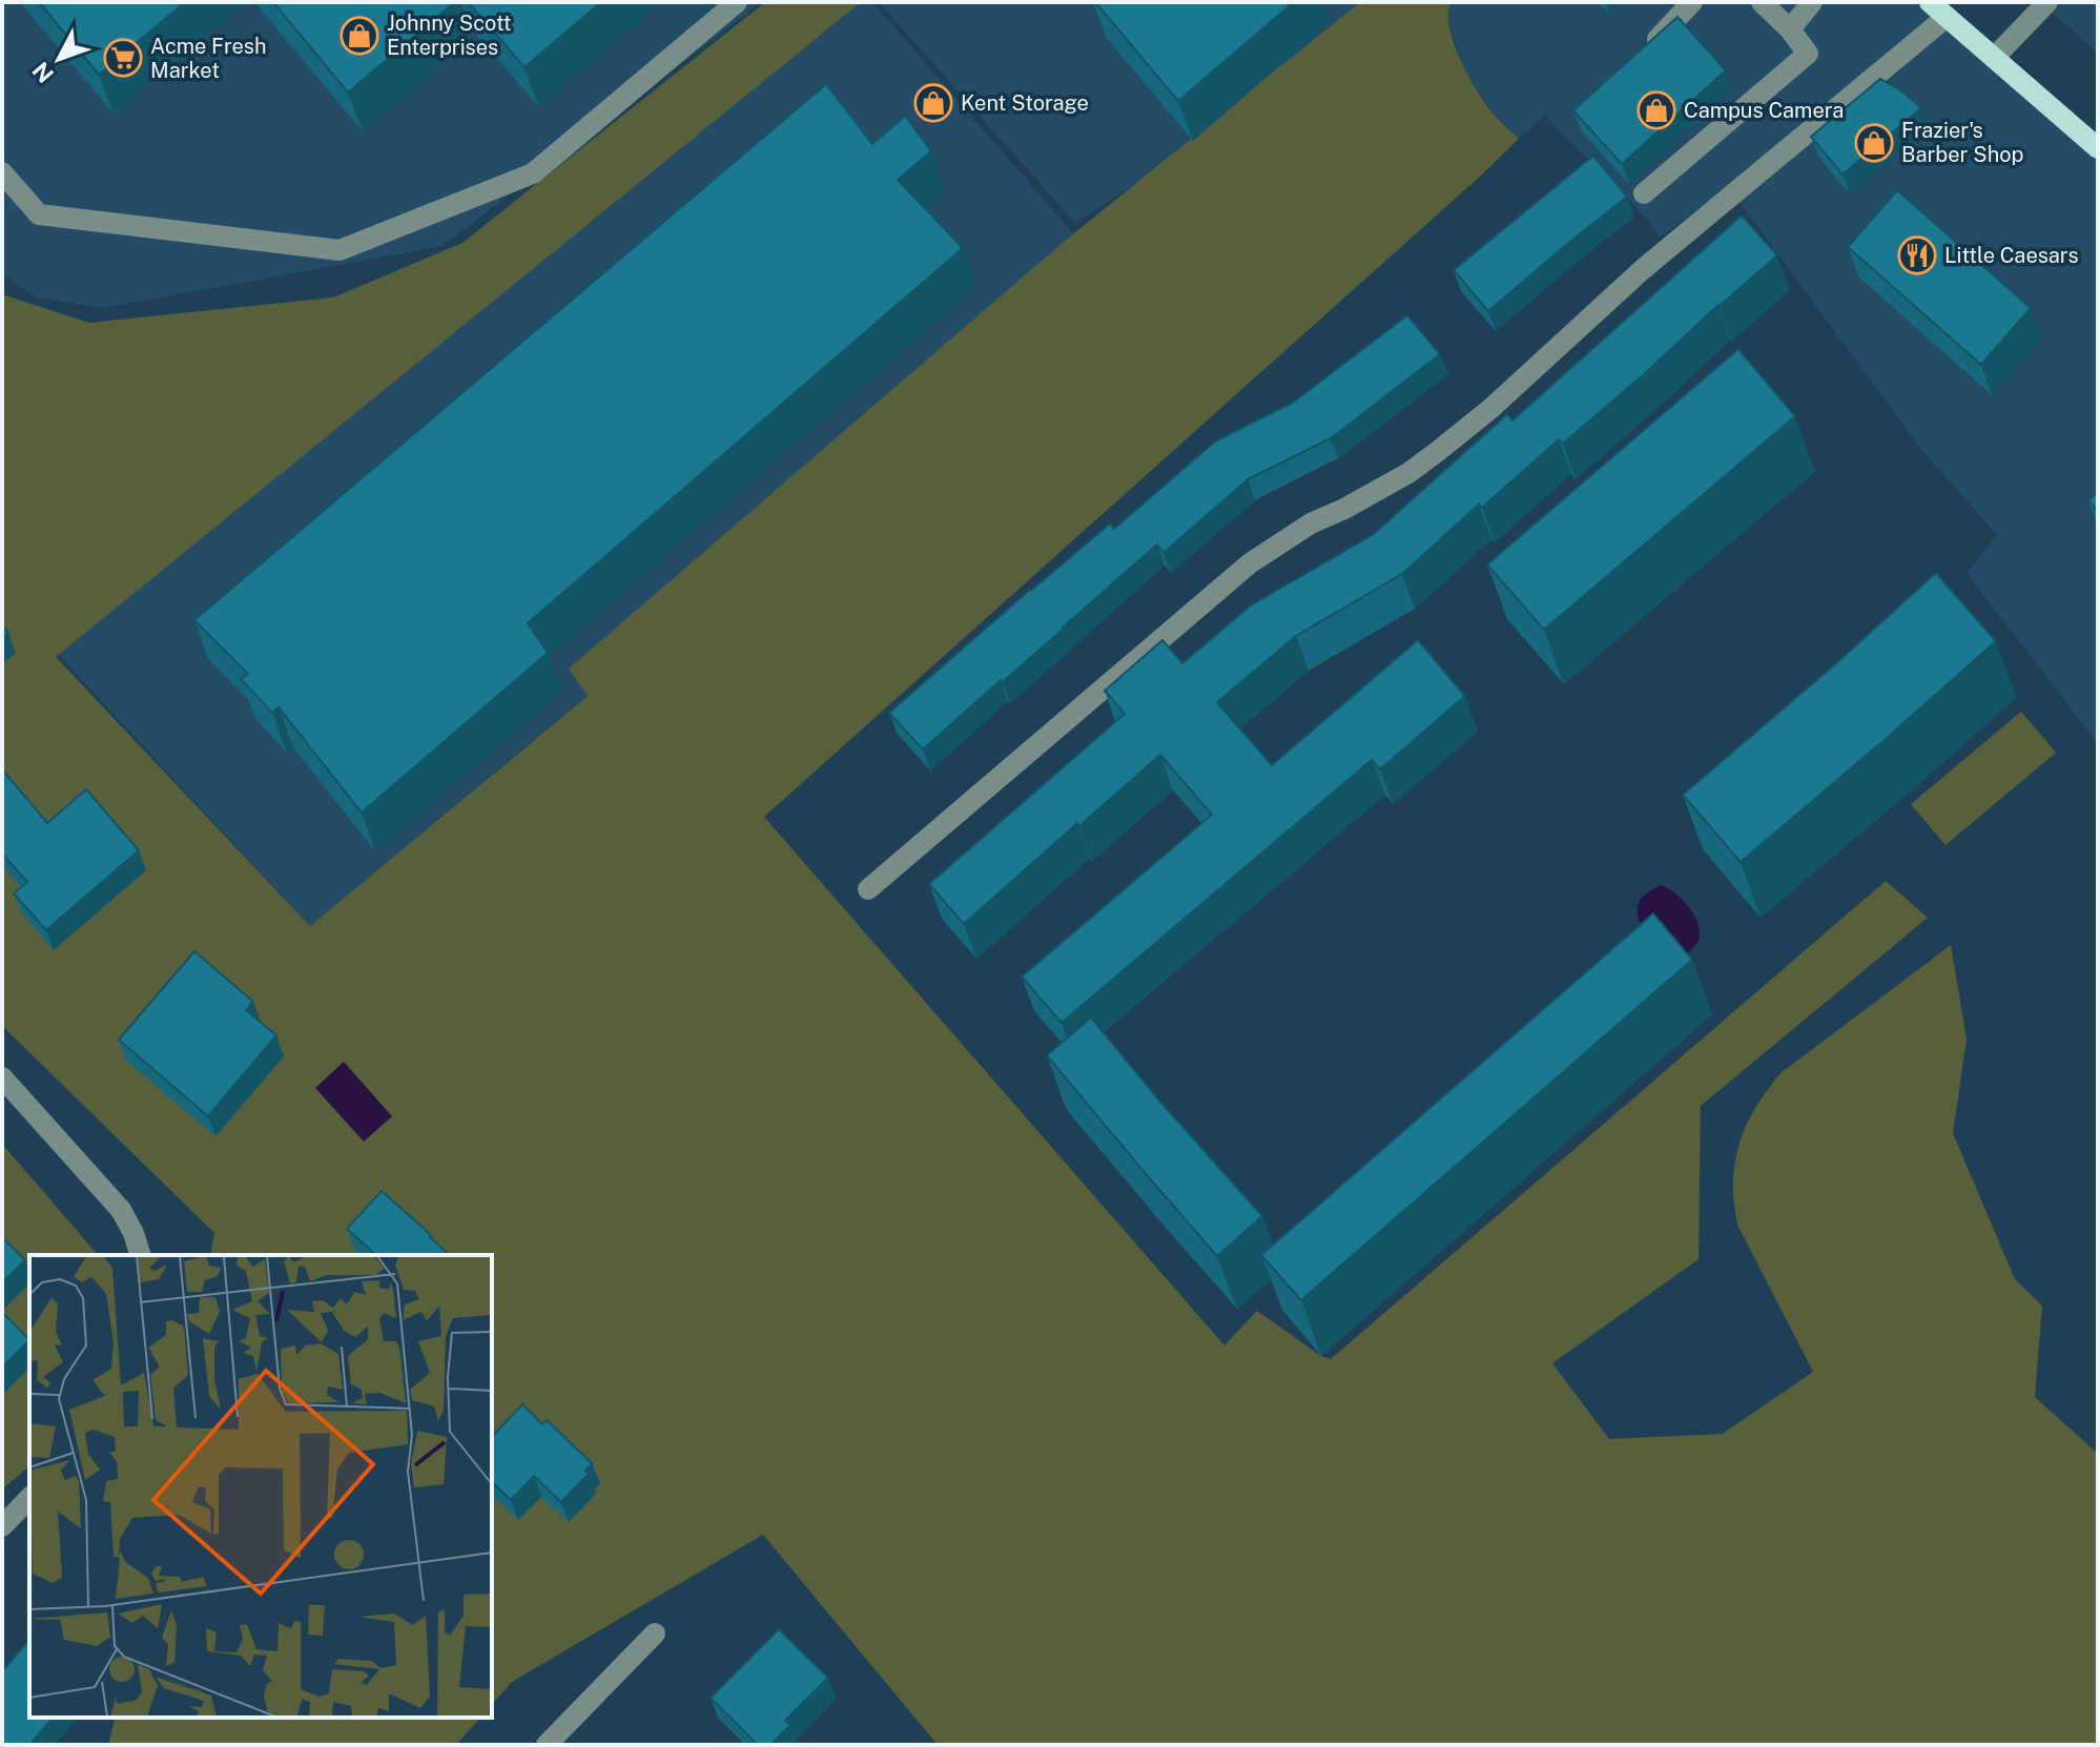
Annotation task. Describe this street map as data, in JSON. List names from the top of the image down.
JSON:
{
  "places": {
    "shop": [
      "Johnny Scott Enterprises",
      "Kent Storage",
      "Campus Camera",
      "Frazier's Barber Shop"
    ],
    "supermarket": ["Acme Fresh Market"],
    "restaurant": ["Little Caesars"]
  },
  "north": "bottom left"
}
